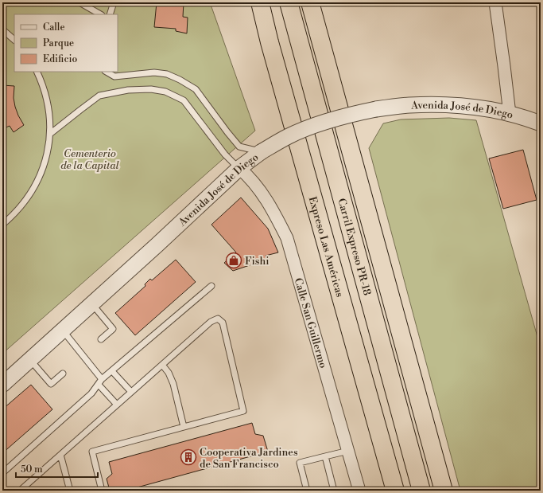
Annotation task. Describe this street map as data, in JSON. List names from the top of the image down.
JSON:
{
  "streets": {
    "highway": ["Expreso Las Américas", "Carril Expreso PR-18"],
    "street": ["Avenida José de Diego", "Calle San Guillermo"]
  },
  "crossings": [
    ["Avenida José de Diego", "Calle San Guillermo"]
  ],
  "parks": ["Cementerio de la Capital"],
  "places": {
    "shop": ["Fishi"],
    "building": ["Cooperativa Jardines de San Francisco"]
  },
  "legend": ["Calle", "Parque", "Edificio"],
  "scale_bar": "50 m"
}
